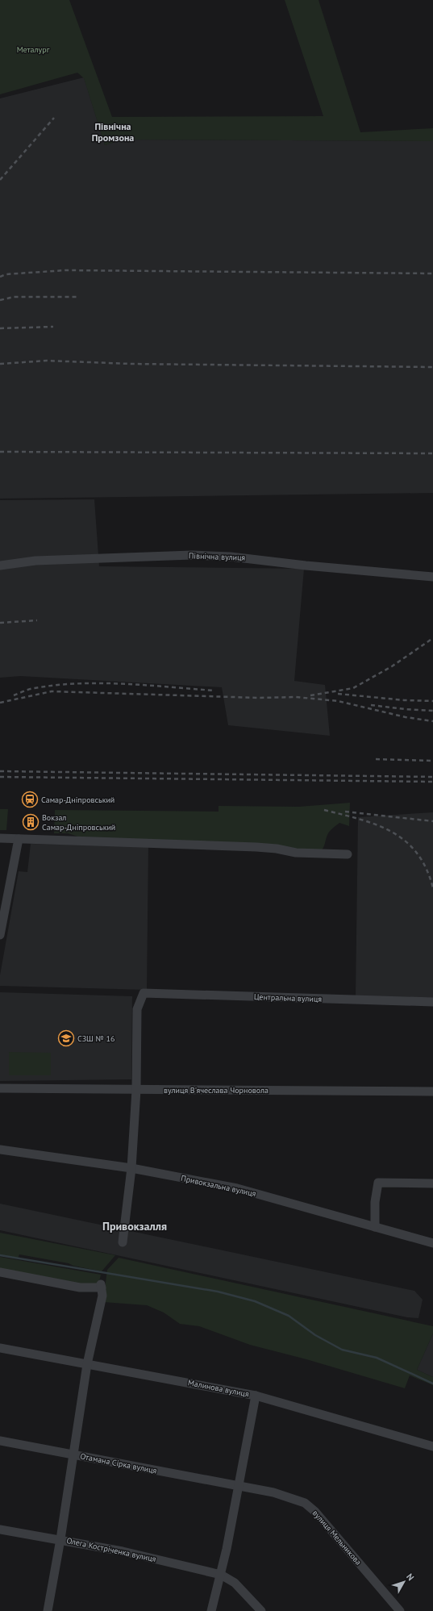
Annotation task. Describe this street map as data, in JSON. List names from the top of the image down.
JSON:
{
  "streets": {
    "street": [
      "Північна вулиця",
      "Центральна вулиця",
      "вулиця В'ячеслава Чорновола",
      "Привокзальна вулиця",
      "Малинова вулиця",
      "Отамана Сірка вулиця",
      "вулиця Мельникова",
      "Олега Костріченка вулиця"
    ]
  },
  "crossings": [
    ["Центральна вулиця", "вулиця В'ячеслава Чорновола"],
    ["Отамана Сірка вулиця", "вулиця Мельникова"]
  ],
  "districts": ["Північна Промзона", "Привокзалля"],
  "parks": ["Металург"],
  "places": {
    "station": ["Самар-Дніпровський"],
    "building": ["Вокзал Самар-Дніпровський"],
    "school or university": ["СЗШ № 16"]
  },
  "north": "top right"
}
